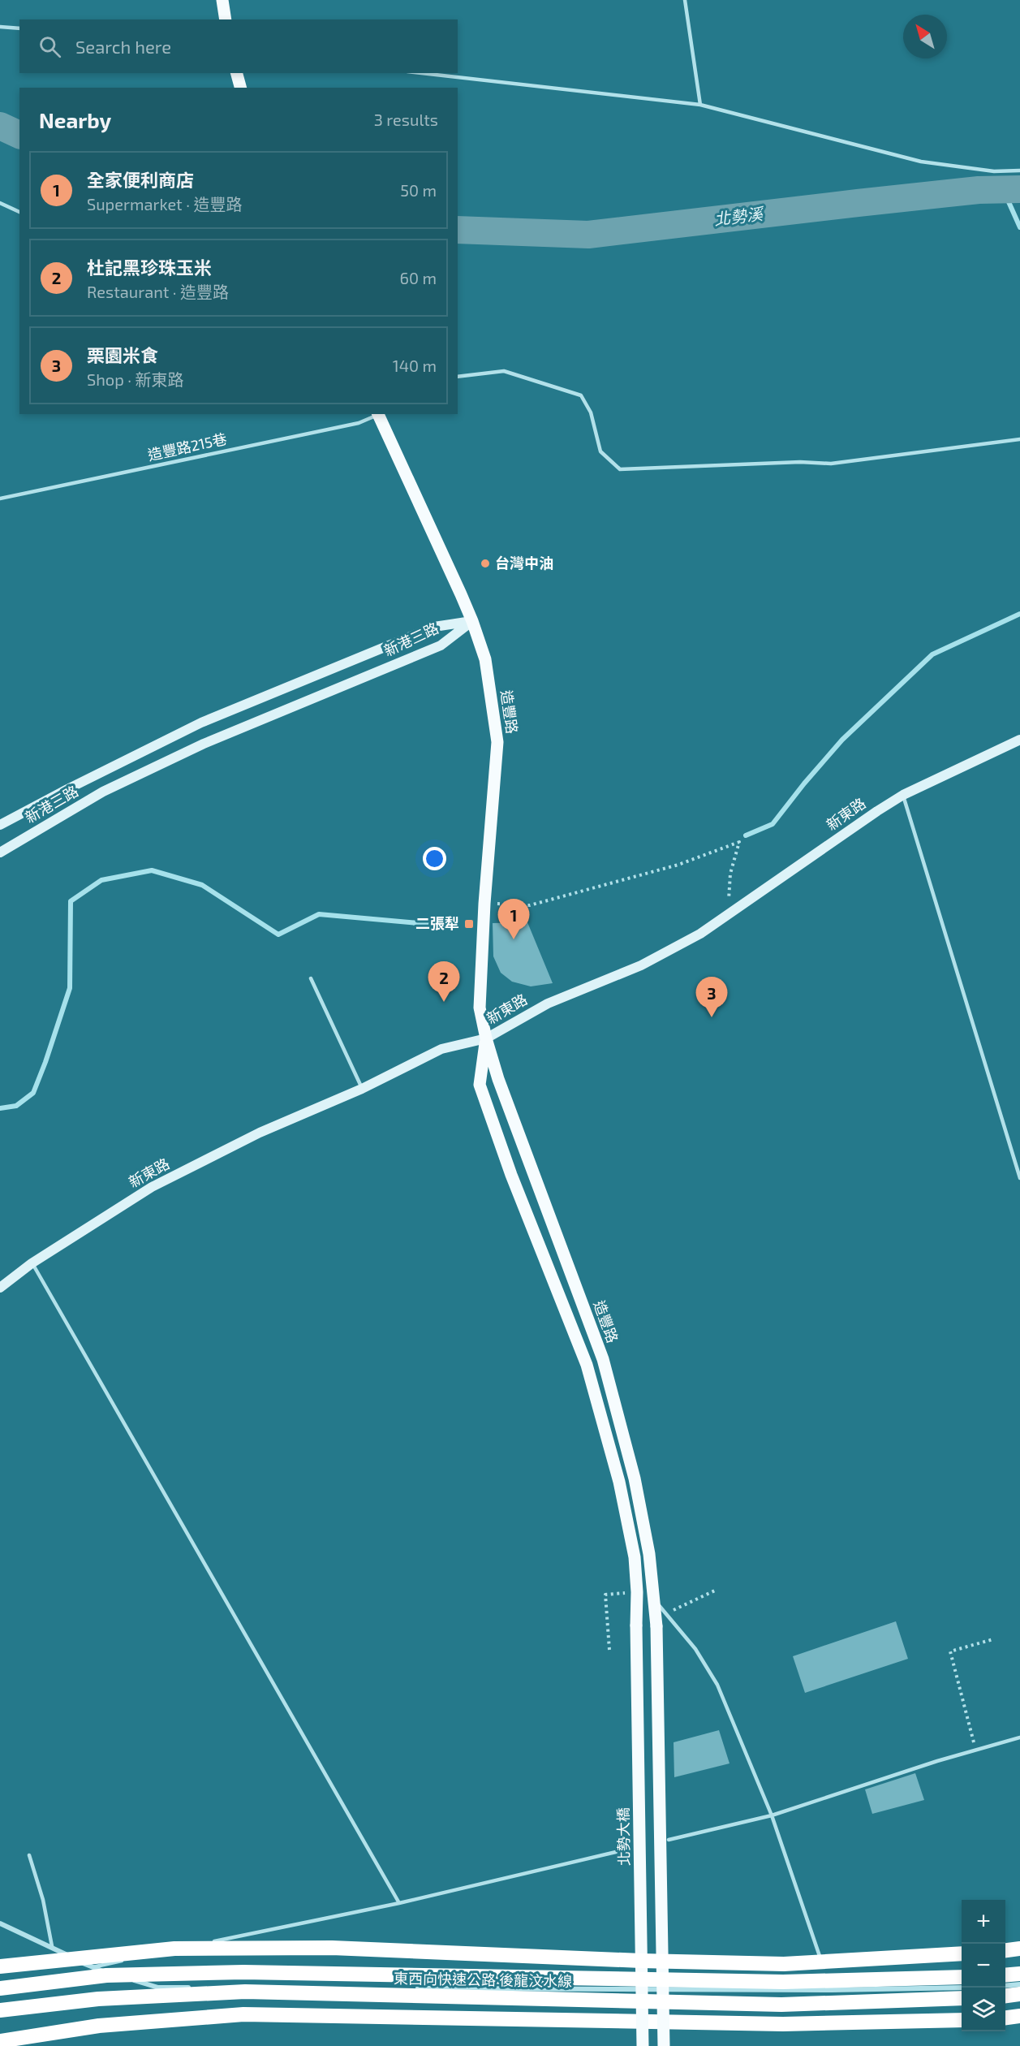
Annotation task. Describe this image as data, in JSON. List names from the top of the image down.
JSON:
{
  "streets": {
    "highway": ["東西向快速公路 後龍汶水線"],
    "main road": [
      "新港三路",
      "造豐路",
      "新東路",
      "北勢大橋"
    ],
    "lane": ["造豐路215巷"]
  },
  "crossings": [
    ["造豐路215巷", "造豐路"],
    ["新港三路", "造豐路"],
    ["造豐路", "新東路"],
    ["造豐路", "北勢大橋"]
  ],
  "water": ["北勢溪"],
  "places": {
    "other": ["台灣中油"],
    "transit": ["二張犁"]
  },
  "north": "top left",
  "page": {
    "search": "Search here",
    "heading": ["Nearby", "3 results"],
    "list": [
      {
        "mark": "1",
        "name": "全家便利商店",
        "note": "Supermarket · 造豐路",
        "value": "50 m"
      },
      {
        "mark": "2",
        "name": "杜記黑珍珠玉米",
        "note": "Restaurant · 造豐路",
        "value": "60 m"
      },
      {
        "mark": "3",
        "name": "栗園米食",
        "note": "Shop · 新東路",
        "value": "140 m"
      }
    ],
    "pins": ["1", "2", "3"],
    "map_buttons": ["+", "−"]
  }
}
